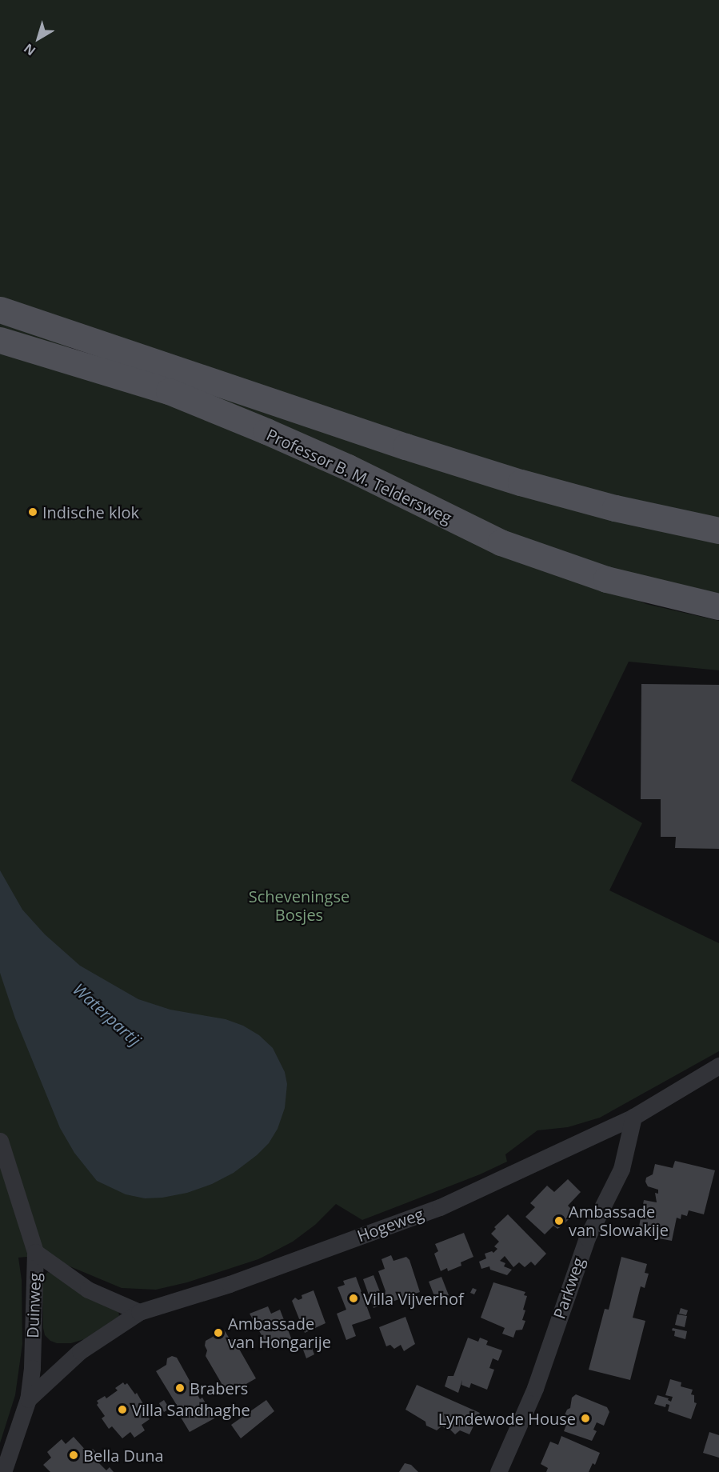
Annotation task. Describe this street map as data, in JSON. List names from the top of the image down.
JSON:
{
  "streets": {
    "main road": ["Professor B. M. Teldersweg"],
    "street": ["Hogeweg", "Parkweg", "Duinweg"]
  },
  "crossings": [
    ["Hogeweg", "Parkweg"],
    ["Hogeweg", "Duinweg"]
  ],
  "water": ["Waterpartij"],
  "parks": ["Scheveningse Bosjes"],
  "places": [
    "Indische klok",
    "Ambassade van Slowakije",
    "Villa Vijverhof",
    "Ambassade van Hongarije",
    "Brabers",
    "Villa Sandhaghe",
    "Lyndewode House",
    "Bella Duna"
  ],
  "north": "bottom left"
}
